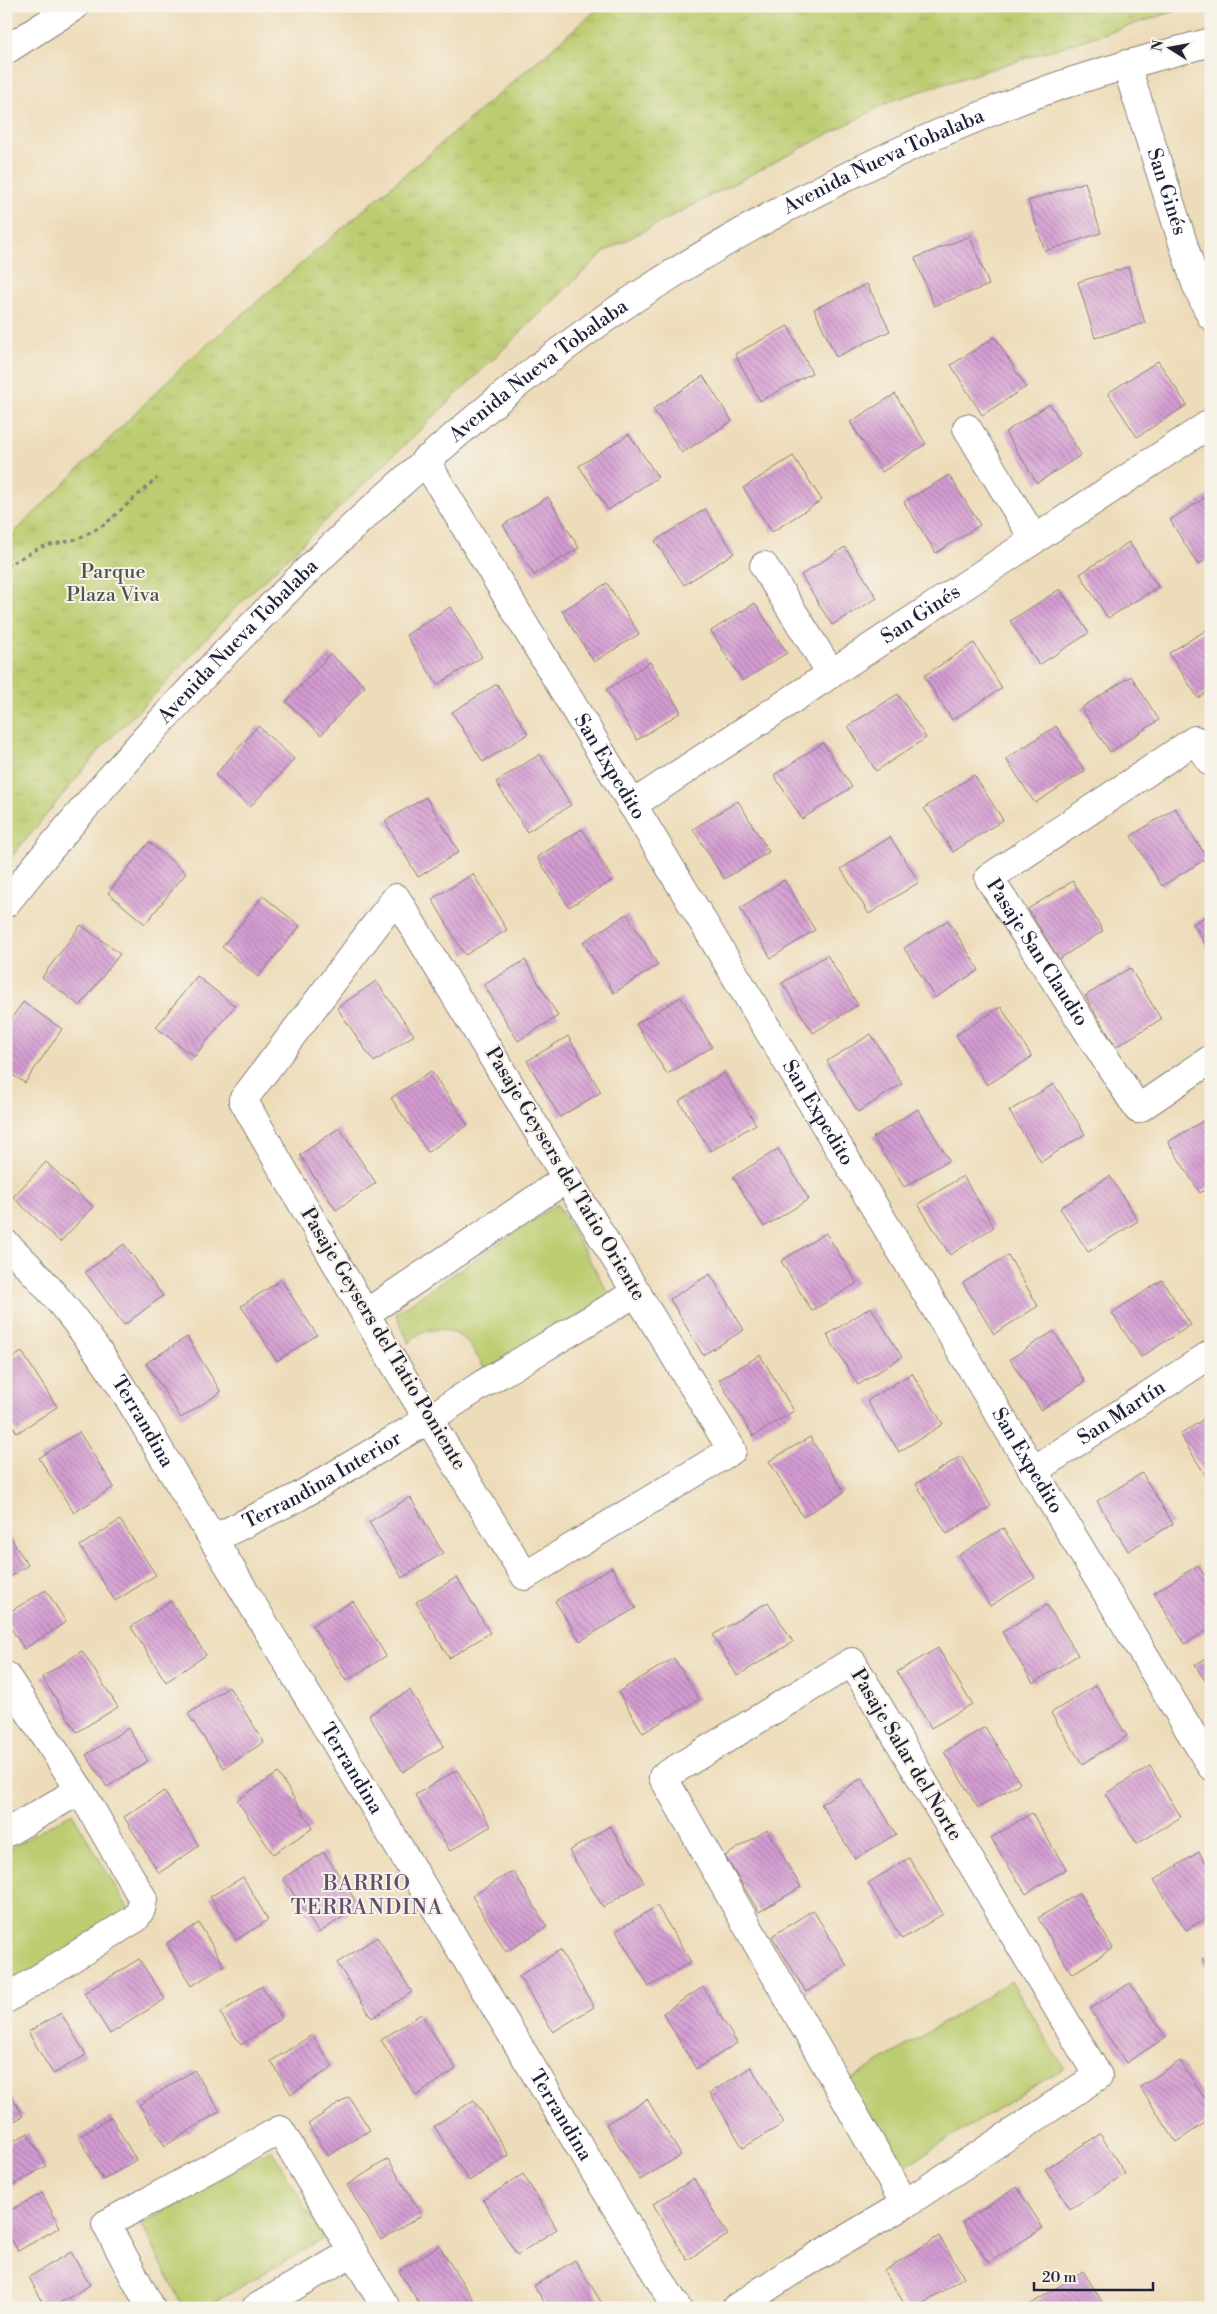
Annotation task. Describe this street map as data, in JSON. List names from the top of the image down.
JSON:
{
  "streets": {
    "street": [
      "Avenida Nueva Tobalaba",
      "San Ginés",
      "San Expedito",
      "Pasaje San Claudio",
      "Pasaje Geysers del Tatio Oriente",
      "Pasaje Geysers del Tatio Poniente",
      "San Martín",
      "Terrandina",
      "Terrandina Interior",
      "Pasaje Salar del Norte"
    ]
  },
  "crossings": [
    ["Avenida Nueva Tobalaba", "San Ginés"],
    ["Avenida Nueva Tobalaba", "San Expedito"],
    ["San Ginés", "San Expedito"],
    ["San Expedito", "San Martín"],
    ["Pasaje Geysers del Tatio Oriente", "Pasaje Geysers del Tatio Poniente"],
    ["Pasaje Geysers del Tatio Oriente", "Terrandina Interior"],
    ["Pasaje Geysers del Tatio Poniente", "Terrandina Interior"],
    ["Terrandina", "Terrandina Interior"]
  ],
  "districts": ["BARRIO TERRANDINA"],
  "parks": ["Parque Plaza Viva"],
  "scale_bar": "20 m",
  "north": "left"
}
